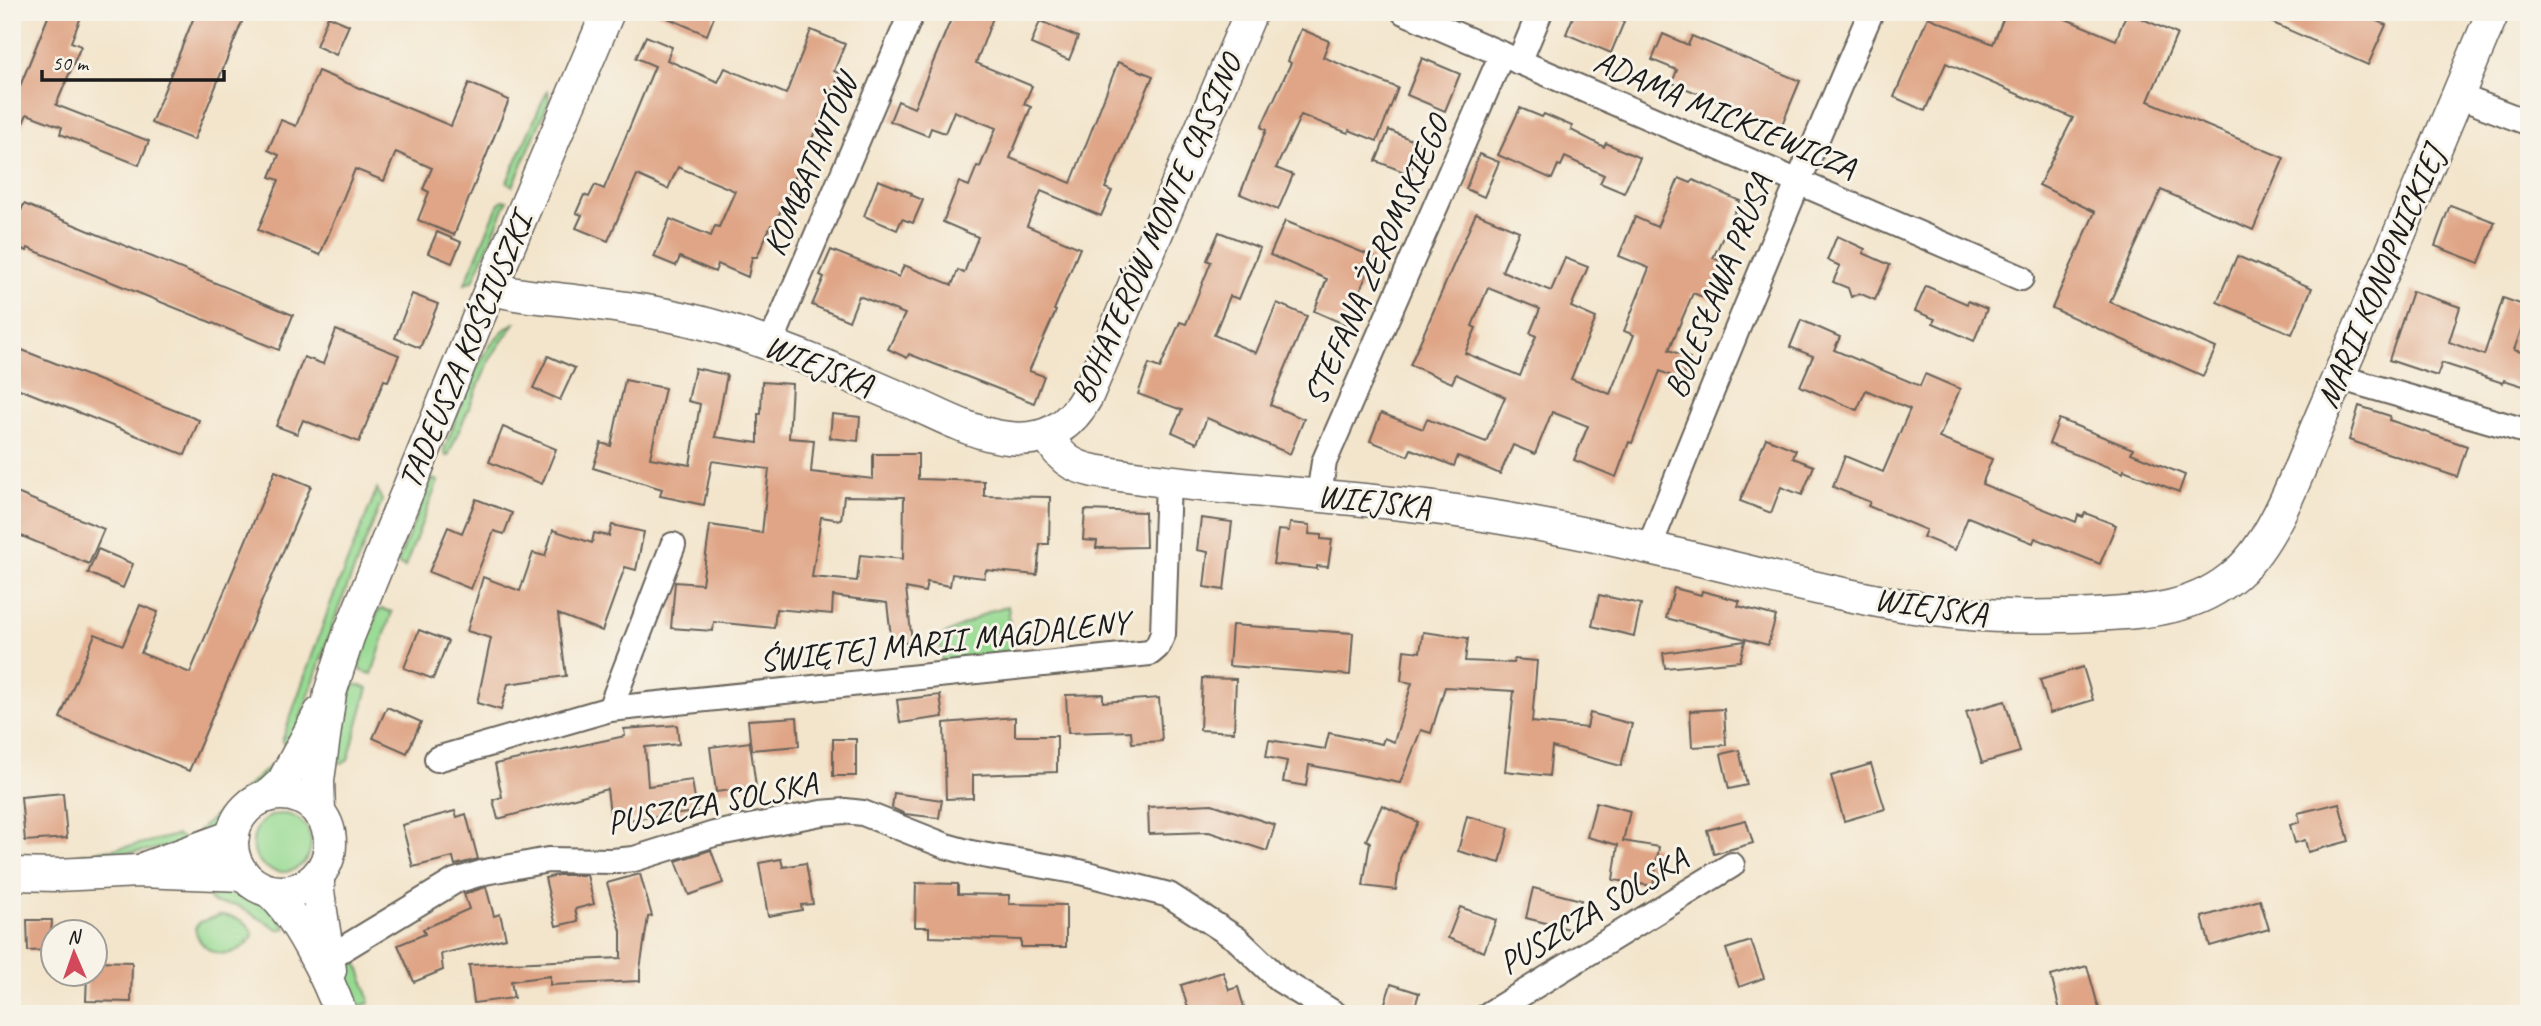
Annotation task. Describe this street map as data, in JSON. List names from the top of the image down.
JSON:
{
  "streets": {
    "street": [
      "ADAMA MICKIEWICZA",
      "KOMBATANTÓW",
      "BOHATERÓW MONTE CASSINO",
      "STEFANA ŻEROMSKIEGO",
      "MARII KONOPNICKIEJ",
      "BOLESŁAWA PRUSA",
      "TADEUSZA KOŚCIUSZKI",
      "WIEJSKA",
      "ŚWIĘTEJ MARII MAGDALENY",
      "PUSZCZA SOLSKA"
    ]
  },
  "crossings": [
    ["ADAMA MICKIEWICZA", "STEFANA ŻEROMSKIEGO"],
    ["ADAMA MICKIEWICZA", "BOLESŁAWA PRUSA"],
    ["KOMBATANTÓW", "WIEJSKA"],
    ["BOHATERÓW MONTE CASSINO", "WIEJSKA"],
    ["STEFANA ŻEROMSKIEGO", "WIEJSKA"],
    ["MARII KONOPNICKIEJ", "WIEJSKA"],
    ["BOLESŁAWA PRUSA", "WIEJSKA"],
    ["TADEUSZA KOŚCIUSZKI", "WIEJSKA"],
    ["WIEJSKA", "ŚWIĘTEJ MARII MAGDALENY"]
  ],
  "scale_bar": "50 m",
  "north": "top"
}
